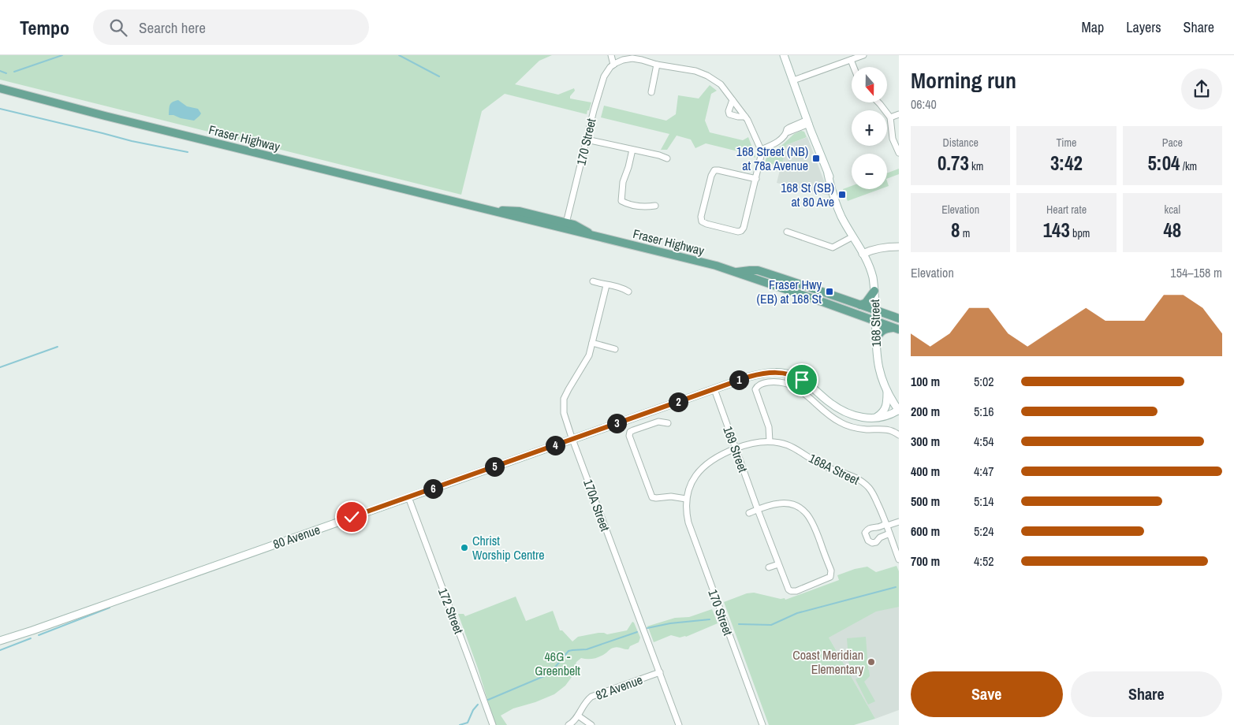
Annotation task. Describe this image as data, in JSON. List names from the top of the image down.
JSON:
{
  "streets": {
    "main road": ["Fraser Highway", "168 Street", "80 Avenue"],
    "street": [
      "170 Street",
      "169 Street",
      "168A Street",
      "170A Street",
      "172 Street",
      "82 Avenue"
    ]
  },
  "crossings": [
    ["Fraser Highway", "170 Street"],
    ["Fraser Highway", "168 Street"],
    ["170 Street", "169 Street"],
    ["170 Street", "168A Street"],
    ["168 Street", "80 Avenue"],
    ["169 Street", "80 Avenue"],
    ["170A Street", "80 Avenue"],
    ["170A Street", "82 Avenue"],
    ["80 Avenue", "172 Street"]
  ],
  "parks": ["46G - Greenbelt"],
  "places": {
    "transit": ["168 Street (NB) at 78a Avenue", "168 St (SB) at 80 Ave", "Fraser Hwy (EB) at 168 St"],
    "other": ["Christ Worship Centre", "Coast Meridian Elementary"]
  },
  "north": "bottom",
  "page": {
    "header": "Tempo",
    "search": "Search here",
    "nav": ["Map", "Layers", "Share"],
    "heading": ["Morning run", "06:40"],
    "map_buttons": ["+", "−"],
    "stats": [
      ["Distance", "0.73 km"],
      ["Time", "3:42"],
      ["Pace", "5:04 /km"],
      ["Elevation", "8 m"],
      ["Heart rate", "143 bpm"],
      ["kcal", "48"]
    ],
    "chart": ["Elevation", "154–158 m"],
    "list": [
      {
        "name": "100 m",
        "note": "5:02"
      },
      {
        "name": "200 m",
        "note": "5:16"
      },
      {
        "name": "300 m",
        "note": "4:54"
      },
      {
        "name": "400 m",
        "note": "4:47"
      },
      {
        "name": "500 m",
        "note": "5:14"
      },
      {
        "name": "600 m",
        "note": "5:24"
      },
      {
        "name": "700 m",
        "note": "4:52"
      }
    ],
    "pins": [
      "1",
      "2",
      "3",
      "4",
      "5",
      "6"
    ],
    "buttons": ["Save", "Share"]
  }
}
